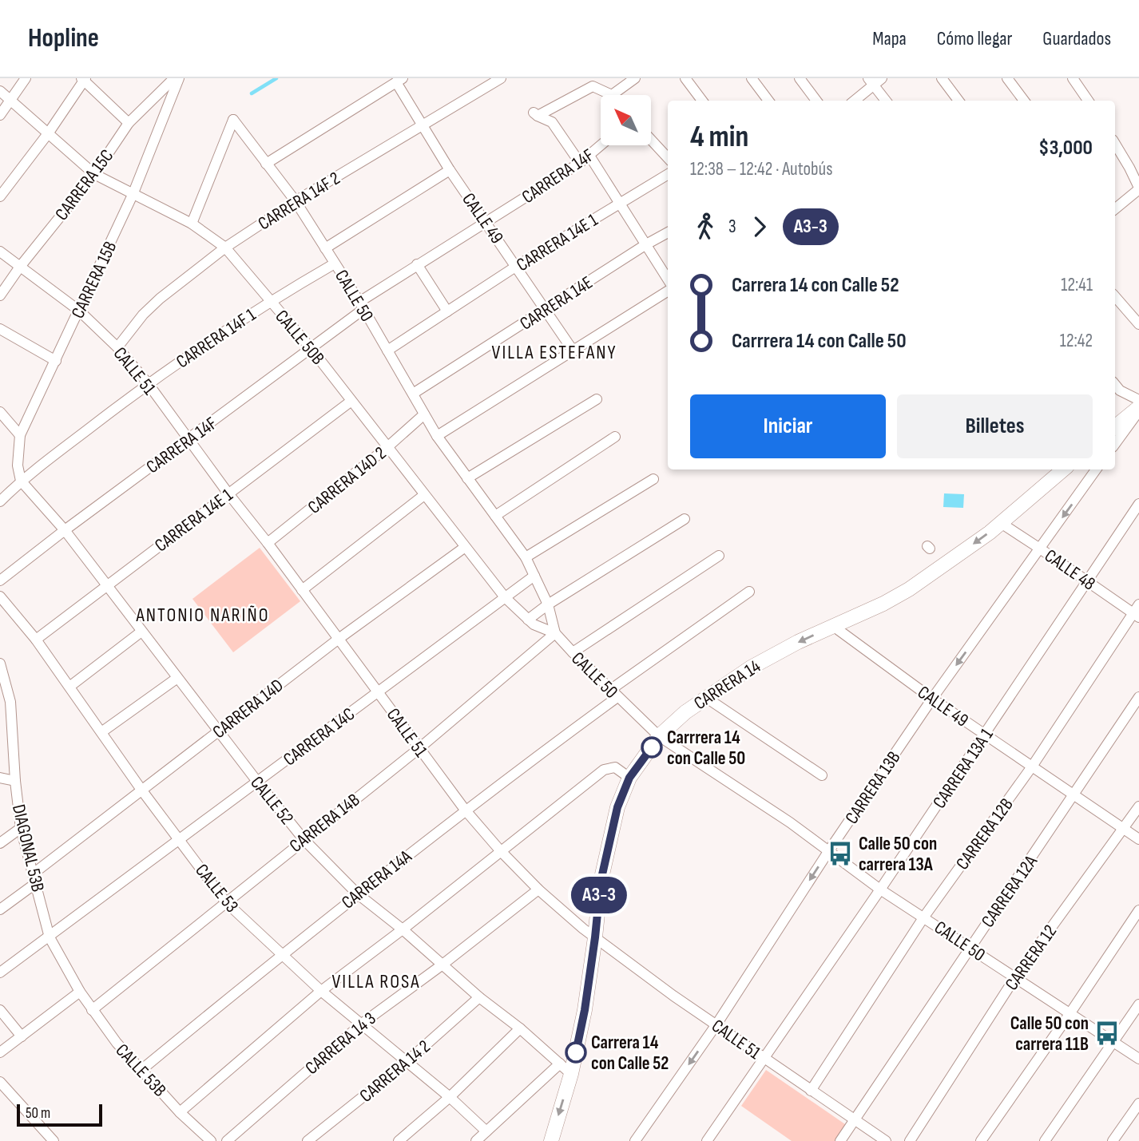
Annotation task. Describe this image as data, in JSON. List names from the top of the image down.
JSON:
{
  "streets": {
    "main road": ["CARRERA 14"],
    "street": [
      "CARRERA 14F",
      "CARRERA 15C",
      "CARRERA 14F 2",
      "CALLE 49",
      "CARRERA 14E 1",
      "CARRERA 15B",
      "CALLE 50",
      "CARRERA 14E",
      "CALLE 50B",
      "CARRERA 14F 1",
      "CALLE 51",
      "CARRERA 14D 2",
      "CALLE 48",
      "CARRERA 14D",
      "CARRERA 14C",
      "CARRERA 13A 1",
      "CARRERA 13B",
      "CALLE 52",
      "CARRERA 14B",
      "CARRERA 12B",
      "DIAGONAL 53B",
      "CARRERA 14A",
      "CALLE 53",
      "CARRERA 12A",
      "CARRERA 12",
      "CARRERA 14 3",
      "CALLE 53B",
      "CARRERA 14 2"
    ]
  },
  "crossings": [
    ["CARRERA 14F", "CALLE 49"],
    ["CARRERA 14F", "CALLE 50"],
    ["CARRERA 14F", "CALLE 50B"],
    ["CARRERA 14F", "CALLE 51"],
    ["CARRERA 14F", "CALLE 52"],
    ["CARRERA 15C", "CALLE 50B"],
    ["CARRERA 15C", "CALLE 51"],
    ["CARRERA 14F 2", "CALLE 49"],
    ["CARRERA 14F 2", "CALLE 50"],
    ["CARRERA 14F 2", "CALLE 50B"],
    ["CARRERA 14F 2", "CALLE 51"],
    ["CALLE 49", "CARRERA 14E 1"],
    ["CALLE 49", "CARRERA 14E"],
    ["CALLE 49", "CARRERA 14"],
    ["CALLE 49", "CARRERA 13A 1"],
    ["CALLE 49", "CARRERA 13B"],
    ["CALLE 49", "CARRERA 12B"],
    ["CALLE 49", "CARRERA 12A"],
    ["CALLE 49", "CARRERA 12"],
    ["CARRERA 14E 1", "CALLE 50"],
    ["CARRERA 14E 1", "CALLE 50B"],
    ["CARRERA 14E 1", "CALLE 51"],
    ["CARRERA 14E 1", "CALLE 52"],
    ["CARRERA 14E 1", "CALLE 53"],
    ["CARRERA 15B", "CALLE 50B"],
    ["CARRERA 15B", "CARRERA 14F 1"],
    ["CARRERA 15B", "CALLE 51"],
    ["CARRERA 15B", "CALLE 52"],
    ["CALLE 50", "CARRERA 14E"],
    ["CALLE 50", "CALLE 50B"],
    ["CALLE 50", "CARRERA 14F 1"],
    ["CALLE 50", "CARRERA 14D 2"],
    ["CALLE 50", "CARRERA 14"],
    ["CALLE 50", "CARRERA 14C"],
    ["CALLE 50", "CARRERA 13A 1"],
    ["CALLE 50", "CARRERA 13B"],
    ["CALLE 50", "CARRERA 14B"],
    ["CALLE 50", "CARRERA 12B"],
    ["CALLE 50", "CARRERA 14A"],
    ["CALLE 50", "CARRERA 12A"],
    ["CALLE 50", "CARRERA 12"],
    ["CALLE 50B", "CARRERA 14F 1"],
    ["CALLE 50B", "CARRERA 14D 2"],
    ["CALLE 50B", "CARRERA 14D"],
    ["CALLE 50B", "CARRERA 14C"],
    ["CALLE 50B", "CARRERA 14B"],
    ["CARRERA 14F 1", "CALLE 51"],
    ["CARRERA 14F 1", "CALLE 52"],
    ["CALLE 51", "CARRERA 14D 2"],
    ["CALLE 51", "CARRERA 14"],
    ["CALLE 51", "CARRERA 14D"],
    ["CALLE 51", "CARRERA 14C"],
    ["CALLE 51", "CARRERA 13A 1"],
    ["CALLE 51", "CARRERA 13B"],
    ["CALLE 51", "CARRERA 14B"],
    ["CALLE 51", "CARRERA 12B"],
    ["CALLE 51", "CARRERA 14A"],
    ["CALLE 51", "CARRERA 12A"],
    ["CALLE 51", "CARRERA 14 3"],
    ["CALLE 48", "CARRERA 14"],
    ["CALLE 48", "CARRERA 13A 1"],
    ["CALLE 48", "CARRERA 13B"],
    ["CALLE 48", "CARRERA 12B"],
    ["CARRERA 14", "CALLE 52"],
    ["CARRERA 14D", "CALLE 52"],
    ["CARRERA 14D", "DIAGONAL 53B"],
    ["CARRERA 14D", "CALLE 53"],
    ["CARRERA 14C", "CALLE 52"],
    ["CARRERA 14C", "DIAGONAL 53B"],
    ["CARRERA 14C", "CALLE 53"],
    ["CALLE 52", "CARRERA 14B"],
    ["CALLE 52", "CARRERA 14A"],
    ["CALLE 52", "CARRERA 14 3"],
    ["CALLE 52", "CARRERA 14 2"],
    ["CARRERA 14B", "CALLE 53"],
    ["CARRERA 14B", "CALLE 53B"],
    ["DIAGONAL 53B", "CALLE 53B"],
    ["CARRERA 14A", "CALLE 53"],
    ["CARRERA 14A", "CALLE 53B"],
    ["CALLE 53", "CARRERA 14 3"],
    ["CALLE 53", "CARRERA 14 2"]
  ],
  "one_way": ["CARRERA 14", "CARRERA 13B"],
  "districts": ["VILLA ESTEFANY", "ANTONIO NARIÑO", "VILLA ROSA"],
  "places": {
    "other": ["Carrrera 14 con Calle 50", "Carrera 14 con Calle 52"],
    "bus stop": ["Calle 50 con carrera 13A", "Calle 50 con carrera 11B"]
  },
  "lines": ["bus line A3-3"],
  "scale_bar": "50 m",
  "north": "top left",
  "page": {
    "header": "Hopline",
    "nav": ["Mapa", "Cómo llegar", "Guardados"],
    "on_map": "A3-3",
    "heading": ["4 min", "12:38 – 12:42 · Autobús", "$3,000"],
    "legs": ["3", "A3-3"],
    "list": [
      {
        "name": "Carrera 14 con Calle 52",
        "value": "12:41"
      },
      {
        "name": "Carrrera 14 con Calle 50",
        "value": "12:42"
      }
    ],
    "buttons": ["Iniciar", "Billetes"],
    "scale": "50 m"
  }
}
